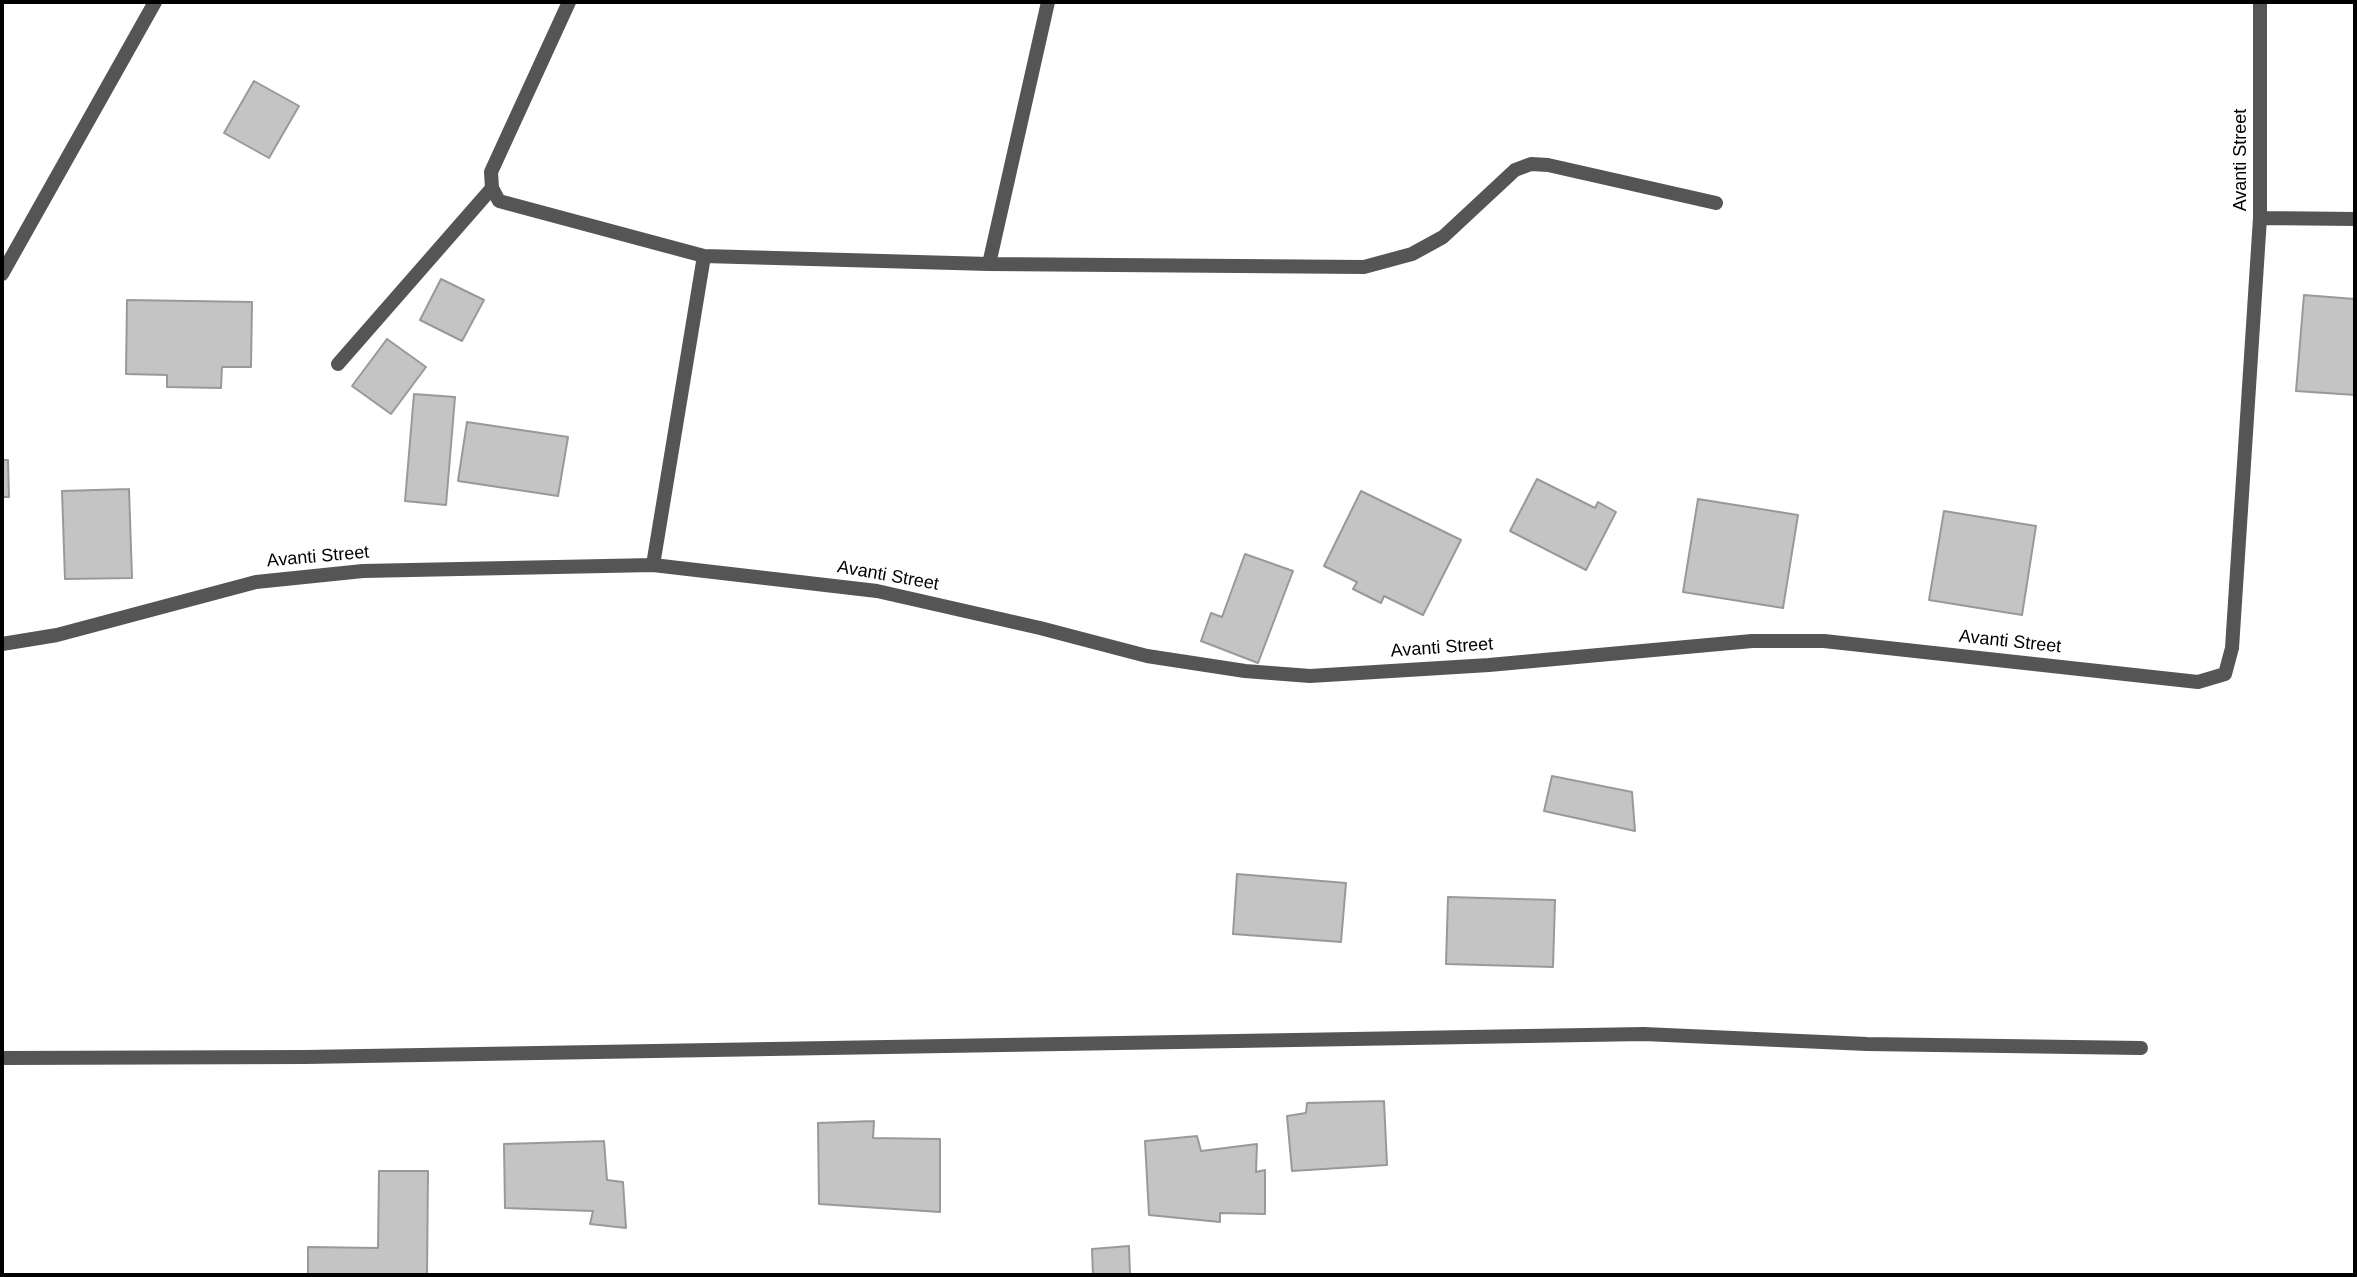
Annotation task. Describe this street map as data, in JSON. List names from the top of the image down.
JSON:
{
  "streets": {
    "street": ["Avanti Street"]
  }
}
